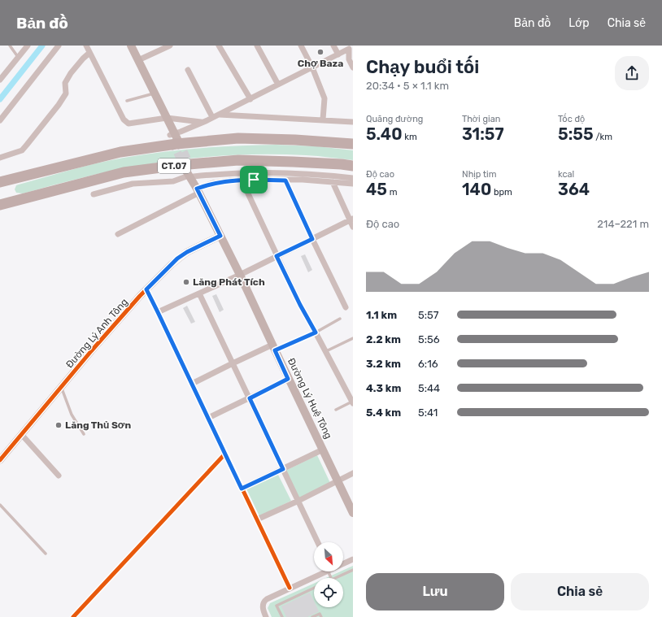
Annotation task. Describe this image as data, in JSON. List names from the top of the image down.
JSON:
{
  "streets": {
    "highway": ["CT.07"],
    "main road": ["Đường Lý Huệ Tông"],
    "street": ["Đường Lý Anh Tông"]
  },
  "crossings": [
    ["Đường Lý Anh Tông", "Đường Lý Huệ Tông"]
  ],
  "places": ["Chợ Baza", "Lăng Phát Tích", "Lăng Thủ Sơn"],
  "north": "bottom right",
  "page": {
    "header": "Bản đồ",
    "nav": ["Bản đồ", "Lớp", "Chia sẻ"],
    "heading": ["Chạy buổi tối", "20:34 · 5 × 1.1 km"],
    "stats": [
      ["Quãng đường", "5.40 km"],
      ["Thời gian", "31:57"],
      ["Tốc độ", "5:55 /km"],
      ["Độ cao", "45 m"],
      ["Nhịp tim", "140 bpm"],
      ["kcal", "364"]
    ],
    "chart": ["Độ cao", "214–221 m"],
    "list": [
      {
        "name": "1.1 km",
        "note": "5:57"
      },
      {
        "name": "2.2 km",
        "note": "5:56"
      },
      {
        "name": "3.2 km",
        "note": "6:16"
      },
      {
        "name": "4.3 km",
        "note": "5:44"
      },
      {
        "name": "5.4 km",
        "note": "5:41"
      }
    ],
    "buttons": ["Lưu", "Chia sẻ"]
  }
}
